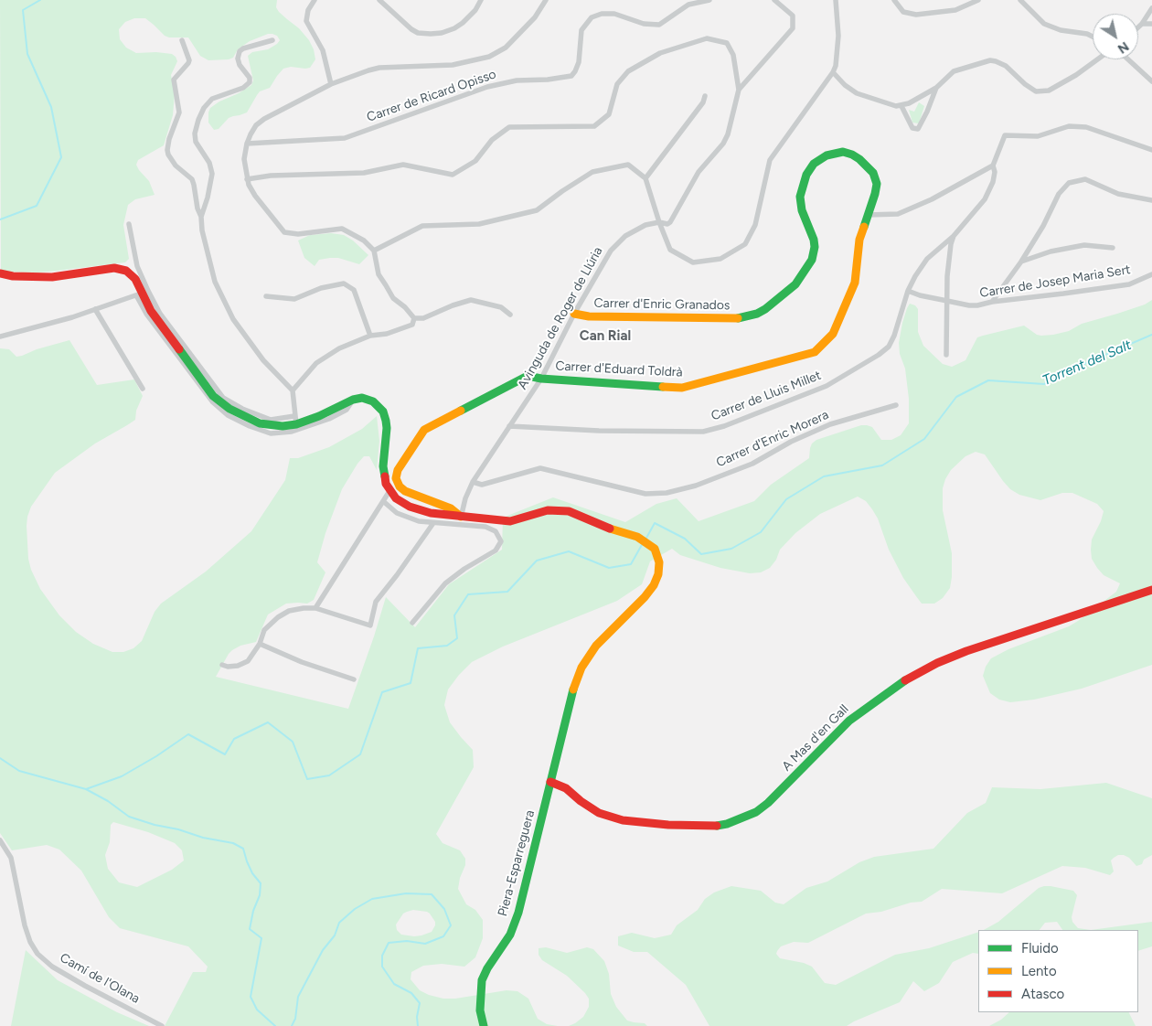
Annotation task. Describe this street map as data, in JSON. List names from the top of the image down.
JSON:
{
  "streets": {
    "street": [
      "Carrer de Ricard Opisso",
      "Carrer de Josep Maria Sert",
      "Carrer d'Enric Granados",
      "Avinguda de Roger de Llúria",
      "Carrer d'Eduard Toldrà",
      "Carrer de Lluis Millet",
      "Carrer d'Enric Morera",
      "A Mas d'en Gall",
      "Piera-Esparreguera",
      "Camí de l'Olana"
    ]
  },
  "crossings": [
    ["Carrer de Josep Maria Sert", "Carrer de Lluis Millet"],
    ["Carrer d'Enric Granados", "Avinguda de Roger de Llúria"],
    ["Carrer d'Enric Granados", "Carrer d'Eduard Toldrà"],
    ["Avinguda de Roger de Llúria", "Carrer d'Eduard Toldrà"],
    ["Avinguda de Roger de Llúria", "Carrer de Lluis Millet"],
    ["Avinguda de Roger de Llúria", "Carrer d'Enric Morera"],
    ["Avinguda de Roger de Llúria", "Piera-Esparreguera"],
    ["Carrer d'Eduard Toldrà", "Piera-Esparreguera"],
    ["A Mas d'en Gall", "Piera-Esparreguera"]
  ],
  "districts": ["Can Rial"],
  "water": ["Torrent del Salt"],
  "legend": ["Fluido", "Lento", "Atasco"],
  "north": "bottom right"
}
